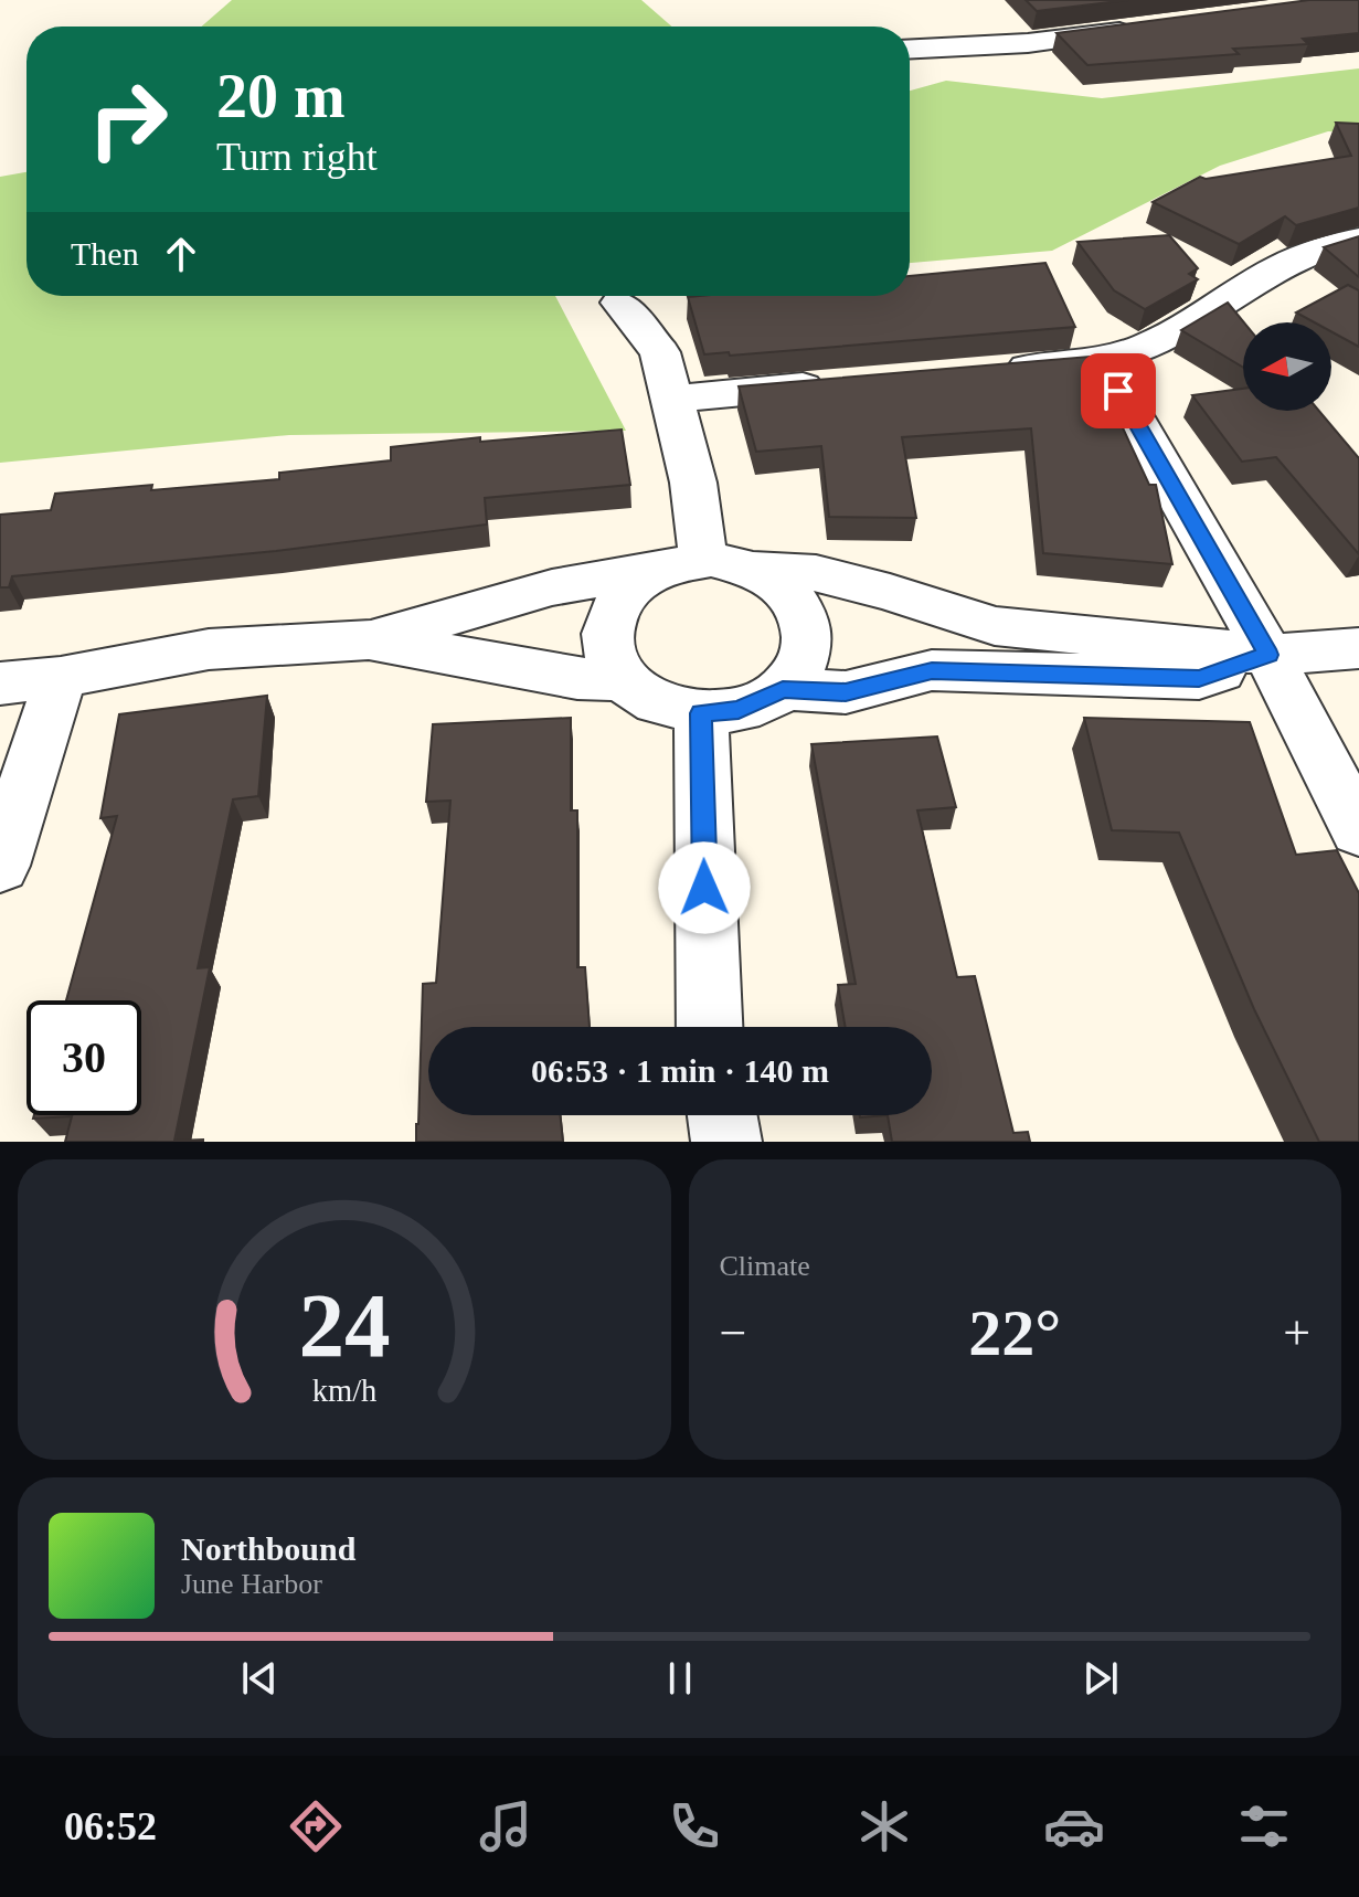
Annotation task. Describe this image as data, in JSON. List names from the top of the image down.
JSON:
{
  "north": "left",
  "page": {
    "turn": ["20 m", "Turn right"],
    "then": "Then",
    "limit": "30",
    "trip": "06:53 · 1 min · 140 m",
    "tile": "Climate",
    "heat": ["−", "22°", "+"],
    "song": ["Northbound", "June Harbor"],
    "tabs": "06:52",
    "gauge": ["24", "km/h"]
  }
}
